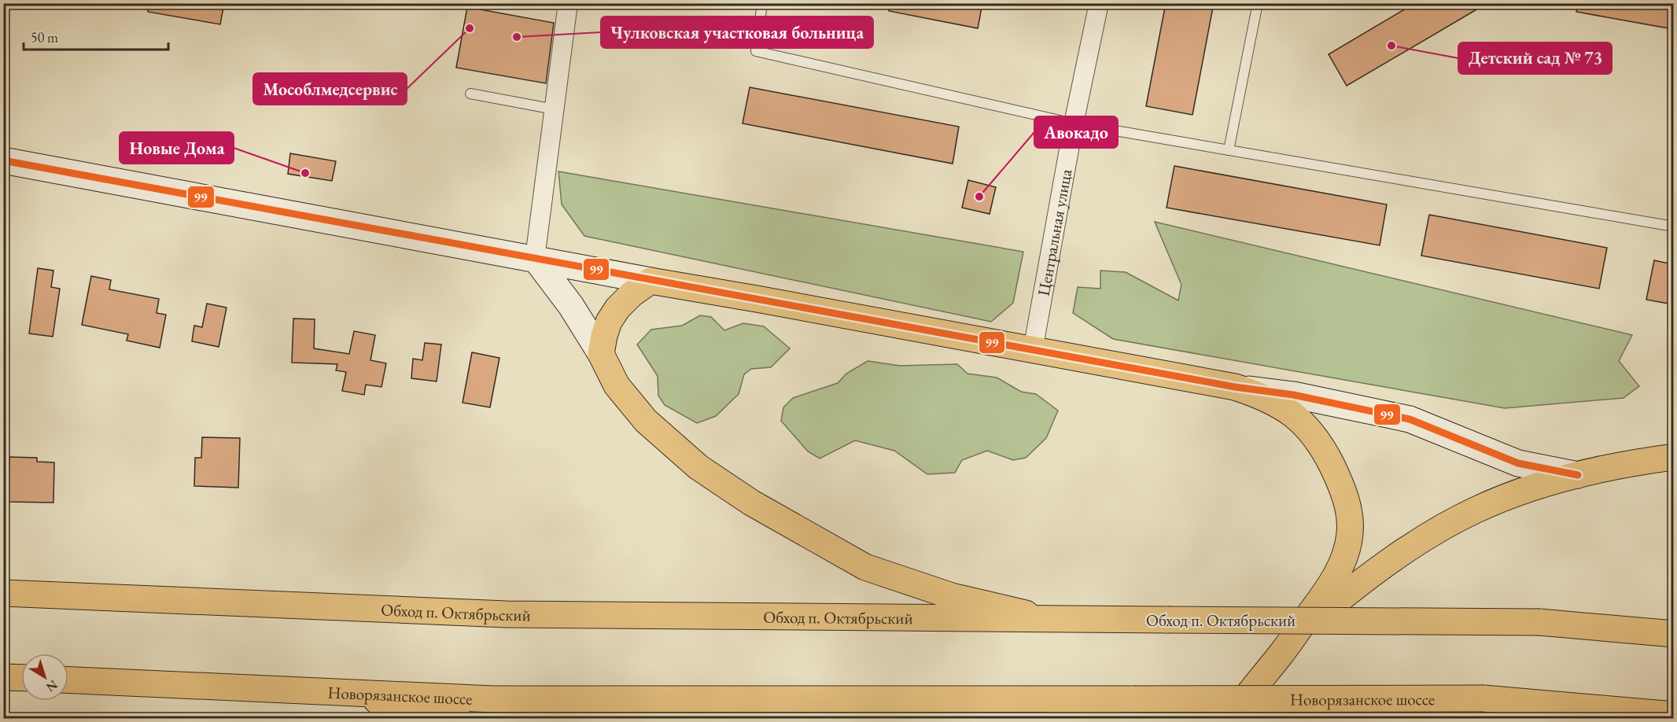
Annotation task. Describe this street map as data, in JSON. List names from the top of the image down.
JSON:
{
  "streets": {
    "main road": ["Обход п. Октябрьский", "Новорязанское шоссе"],
    "street": ["Центральная улица"]
  },
  "places": [
    "Мособлмедсервис",
    "Чулковская участковая больница",
    "Детский сад № 73",
    "Новые Дома",
    "Авокадо"
  ],
  "lines": ["transit line 99"],
  "scale_bar": "50 m",
  "north": "bottom right"
}
